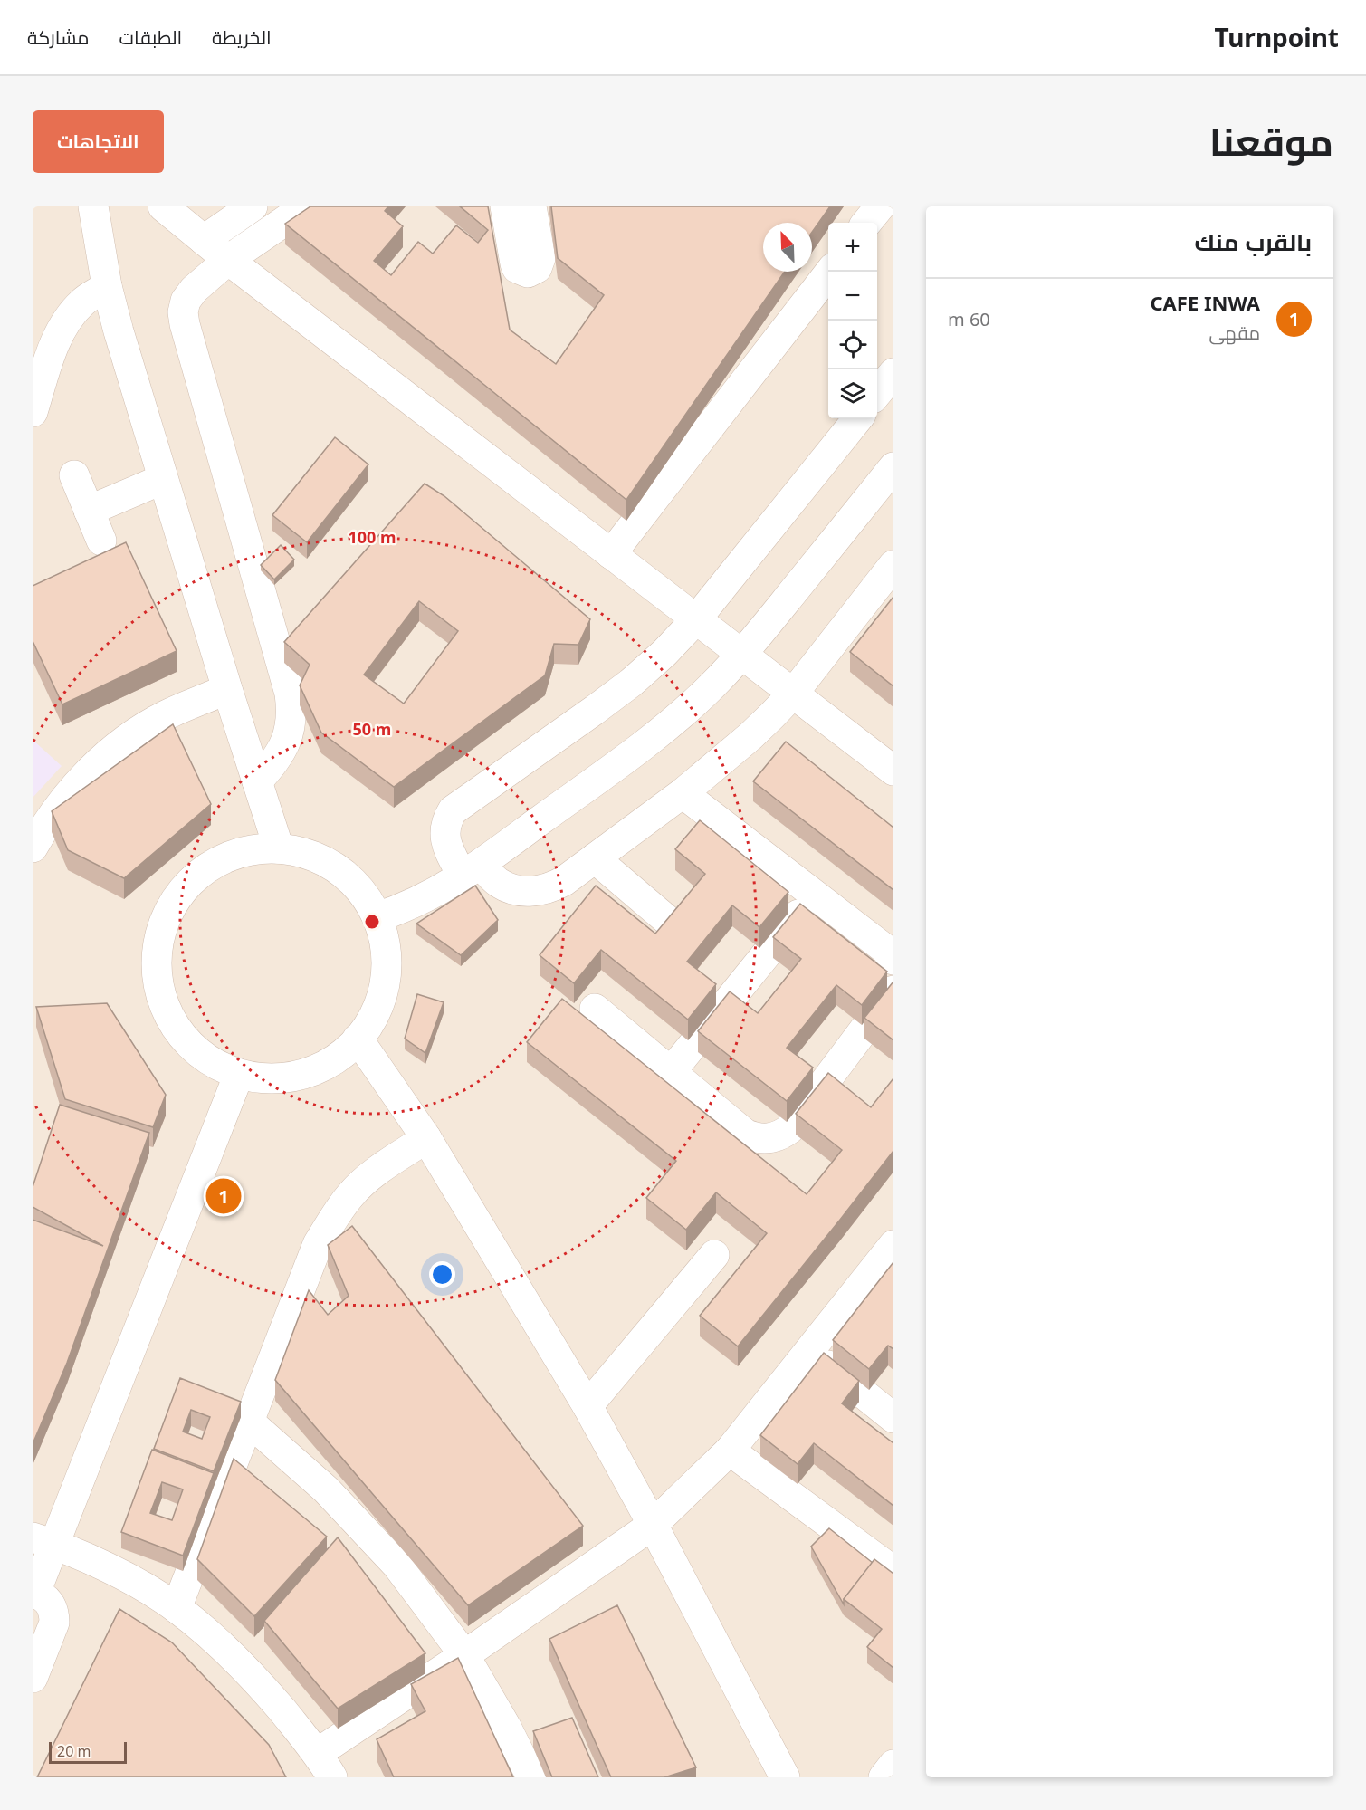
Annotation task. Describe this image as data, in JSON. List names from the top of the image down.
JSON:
{
  "scale_bar": "20 m",
  "north": "top left",
  "page": {
    "header": "Turnpoint",
    "nav": ["الخريطة", "الطبقات", "مشاركة"],
    "title": "موقعنا",
    "buttons": "الاتجاهات",
    "heading": "بالقرب منك",
    "map_buttons": ["+", "−"],
    "list": [
      {
        "mark": "1",
        "name": "CAFE INWA",
        "note": "مقهى",
        "value": "60 m"
      }
    ],
    "pins": "1",
    "scale": "20 m"
  },
  "rings": ["100 m", "50 m"]
}
